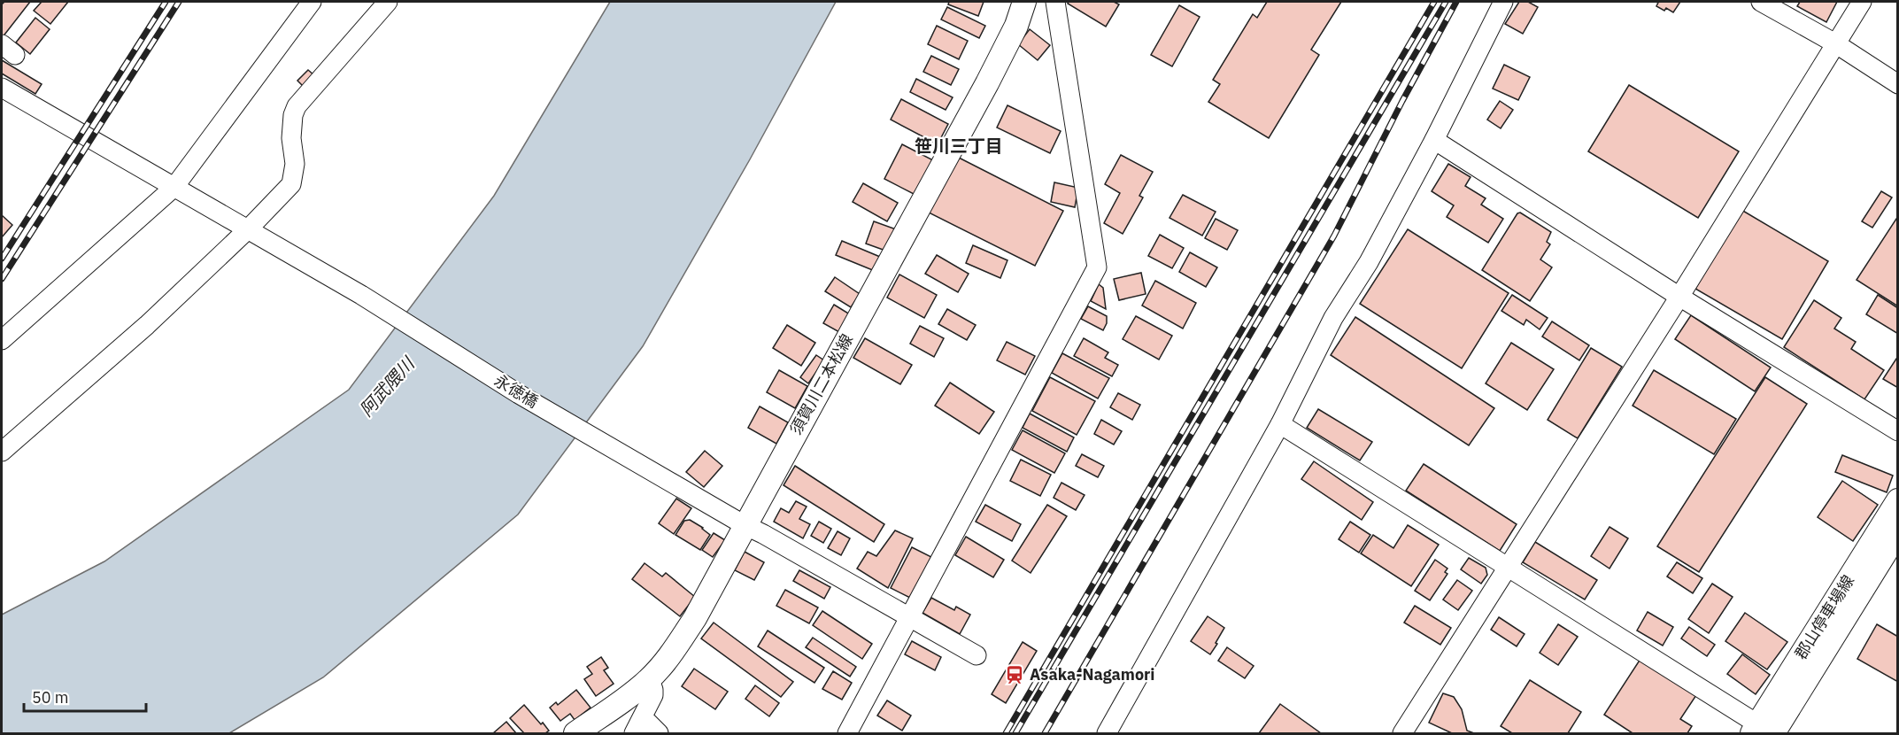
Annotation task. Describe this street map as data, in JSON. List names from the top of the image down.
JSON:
{
  "streets": {
    "main road": ["須賀川二本松線", "郡山停車場線"],
    "street": ["永徳橋"]
  },
  "crossings": [
    ["須賀川二本松線", "永徳橋"]
  ],
  "districts": ["笹川三丁目"],
  "water": ["阿武隈川"],
  "places": {
    "station": ["Asaka-Nagamori"]
  },
  "scale_bar": "50 m"
}
